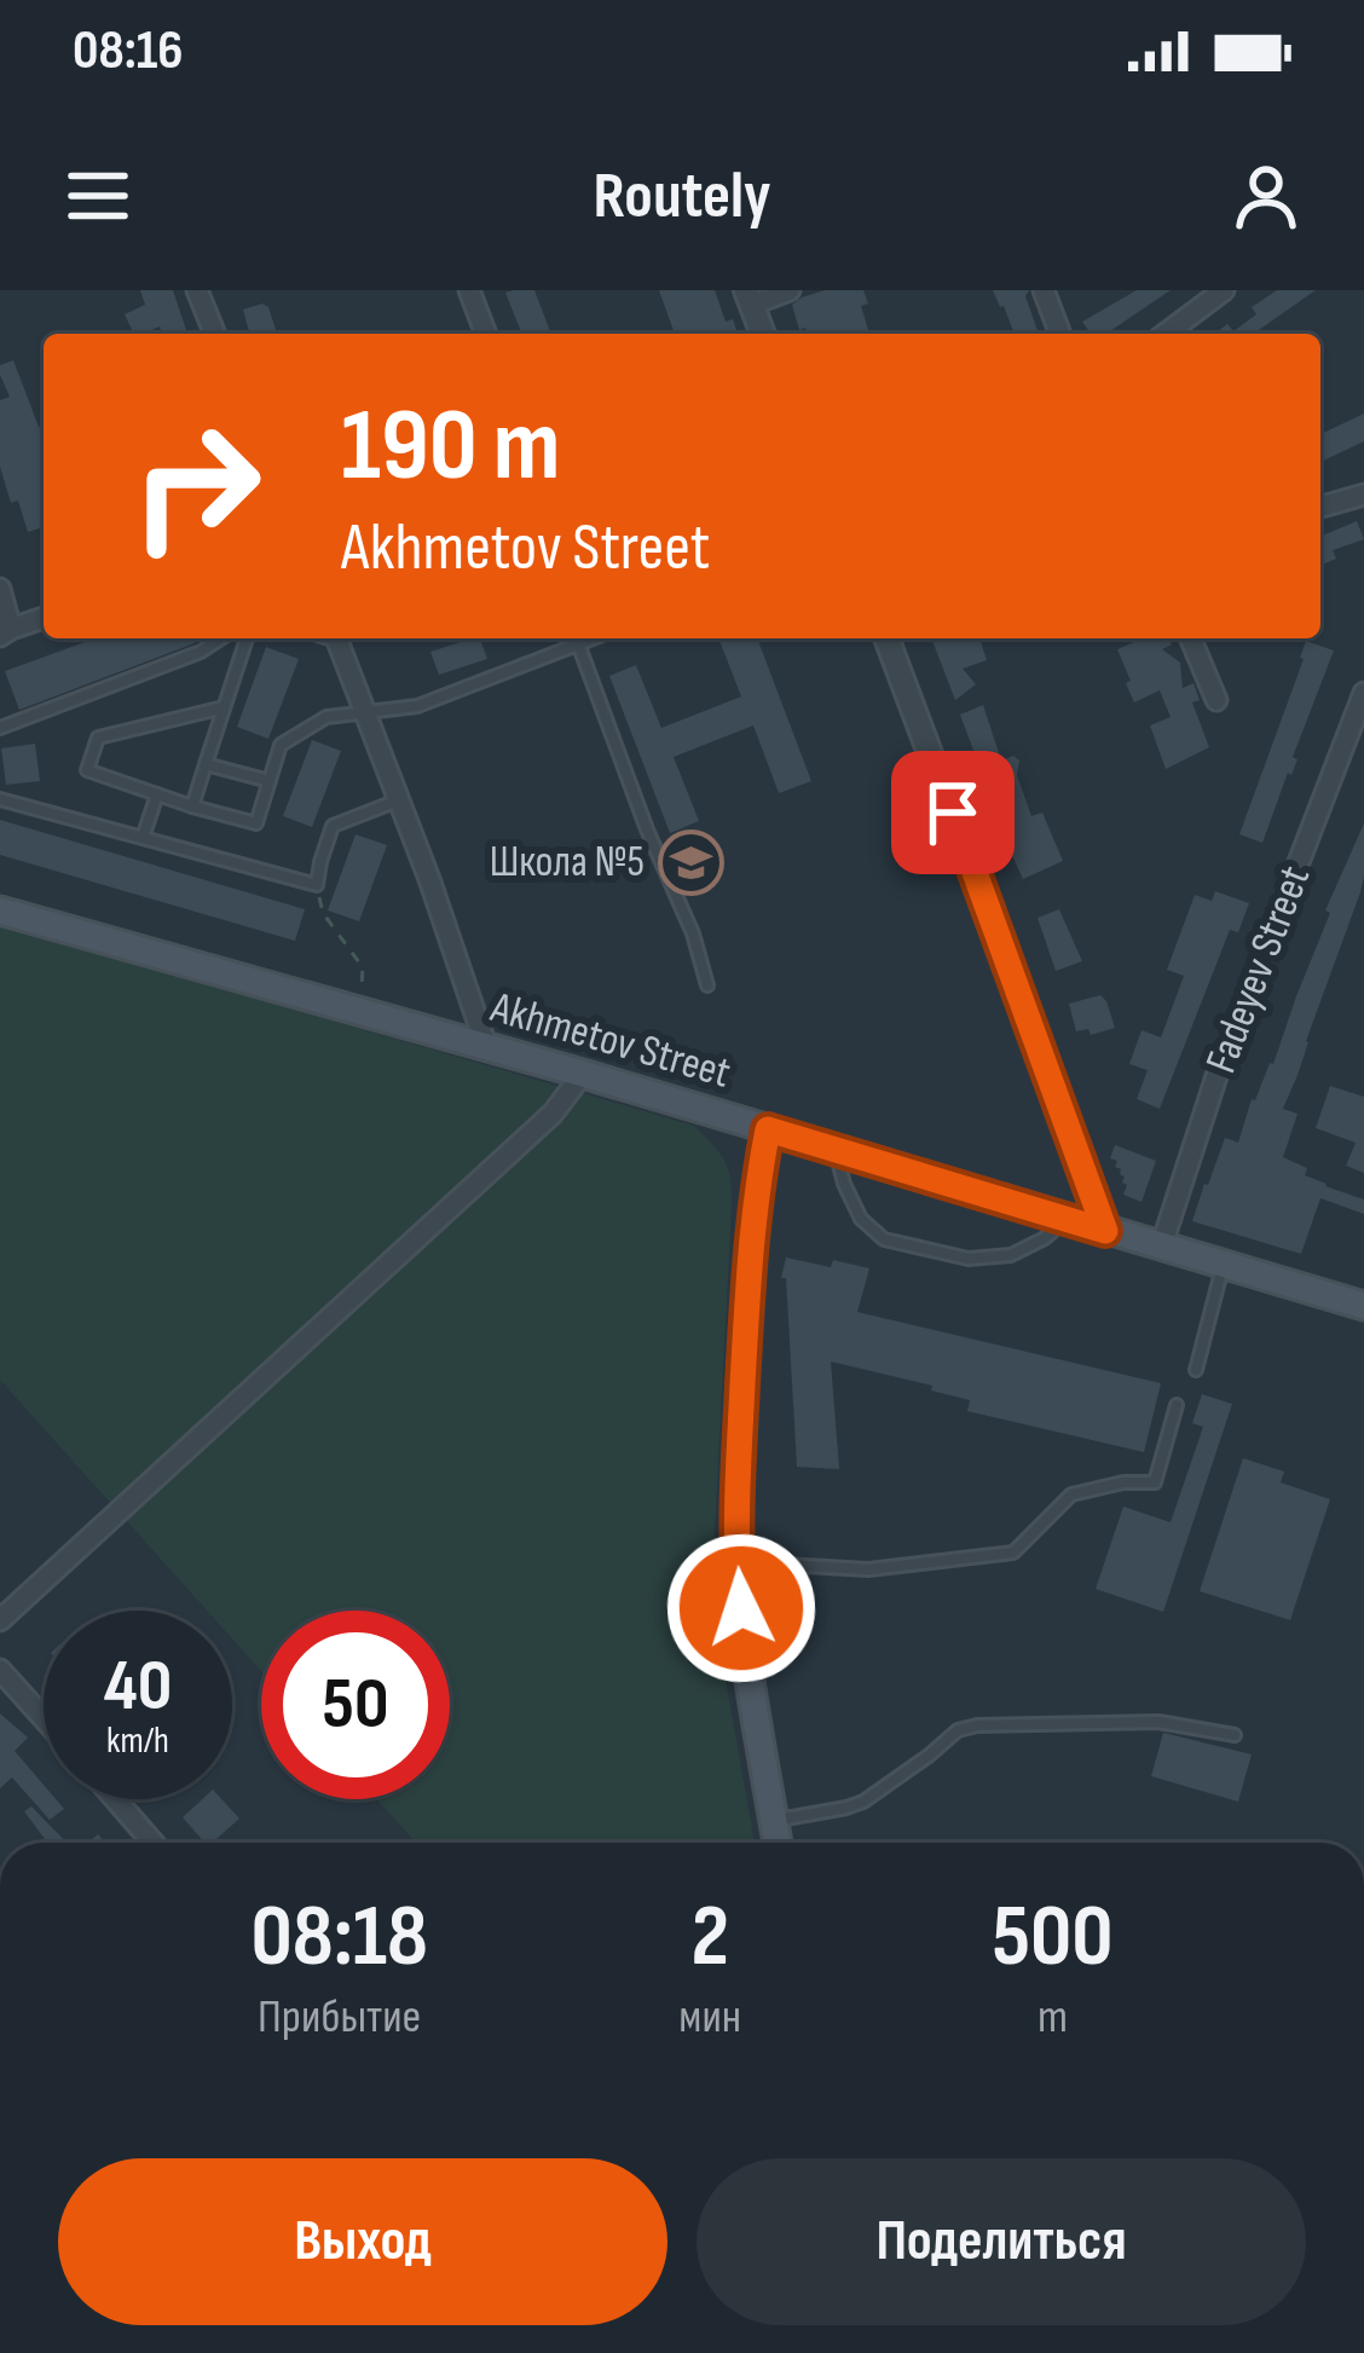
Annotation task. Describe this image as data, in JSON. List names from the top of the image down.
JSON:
{
  "streets": {
    "main road": ["Akhmetov Street"],
    "street": ["Fadeyev Street"]
  },
  "crossings": [
    ["Fadeyev Street", "Akhmetov Street"]
  ],
  "places": {
    "school or university": ["Школа №5"]
  },
  "page": {
    "status": "08:16",
    "header": "Routely",
    "turn": ["190 m", "Akhmetov Street"],
    "speed": "40 km/h",
    "limit": "50",
    "eta": [
      "08:18",
      "Прибытие",
      "2",
      "мин",
      "500",
      "m"
    ],
    "buttons": ["Выход", "Поделиться"]
  }
}
